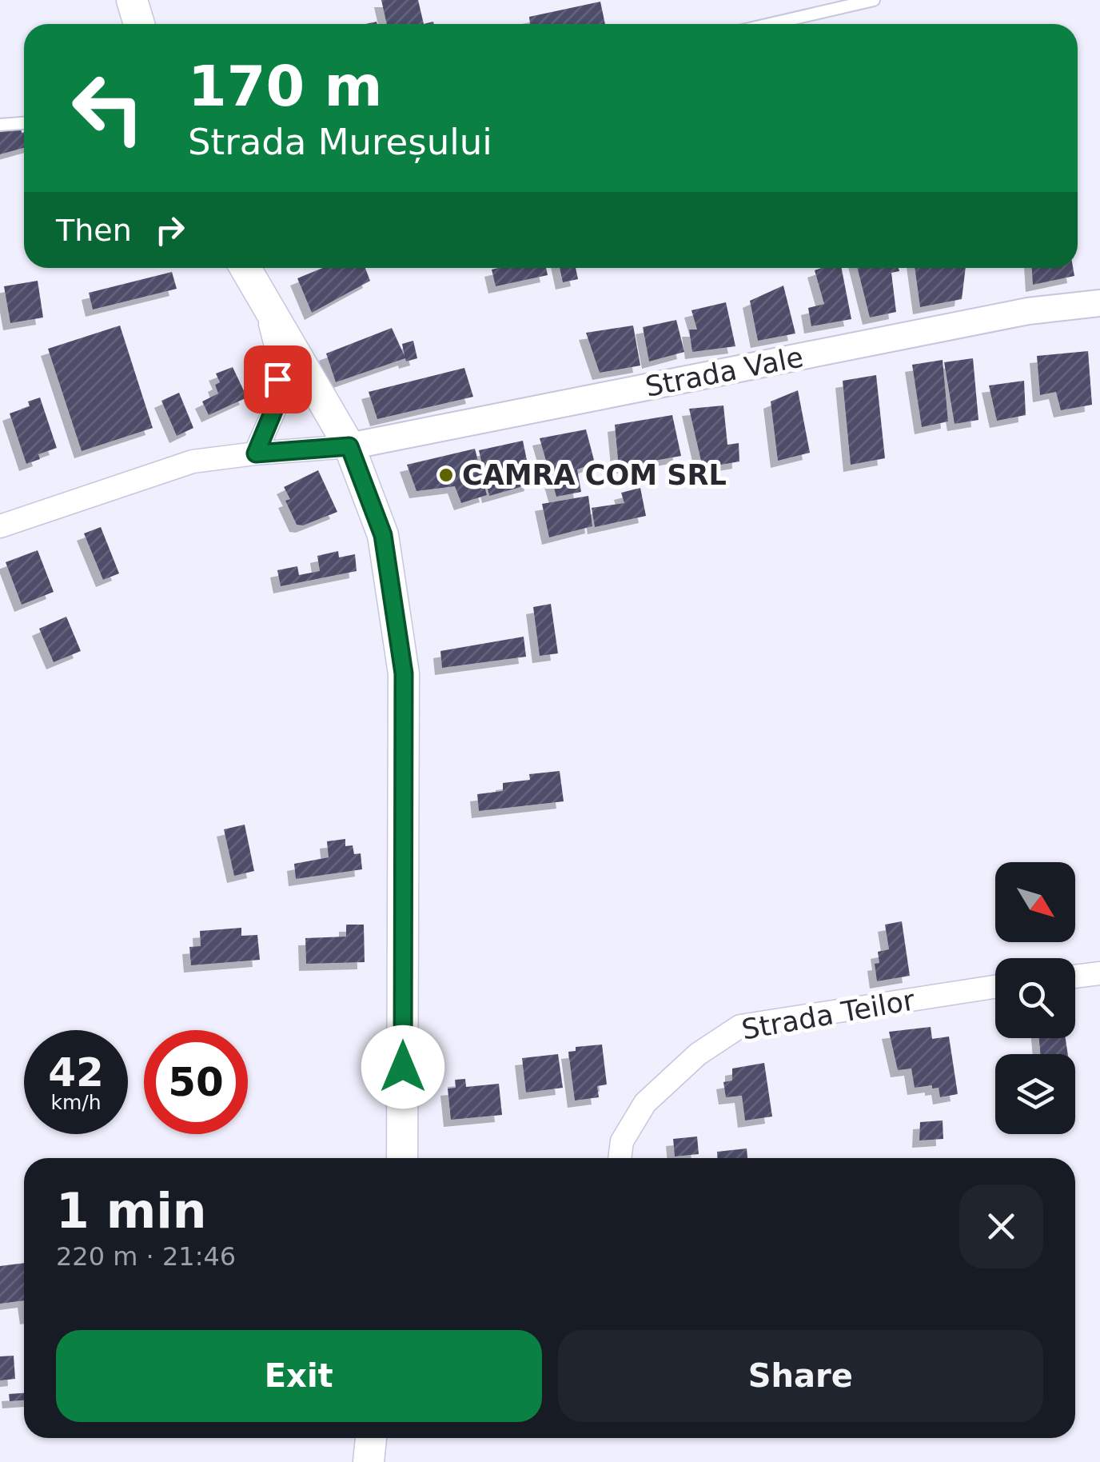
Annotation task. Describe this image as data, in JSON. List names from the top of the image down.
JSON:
{
  "streets": {
    "street": ["Strada Vale", "Strada Teilor"]
  },
  "places": ["CAMRA COM SRL"],
  "north": "bottom right",
  "page": {
    "turn": ["170 m", "Strada Mureșului"],
    "then": "Then",
    "speed": "42 km/h",
    "limit": "50",
    "heading": ["1 min", "220 m · 21:46"],
    "buttons": ["Exit", "Share"]
  }
}
